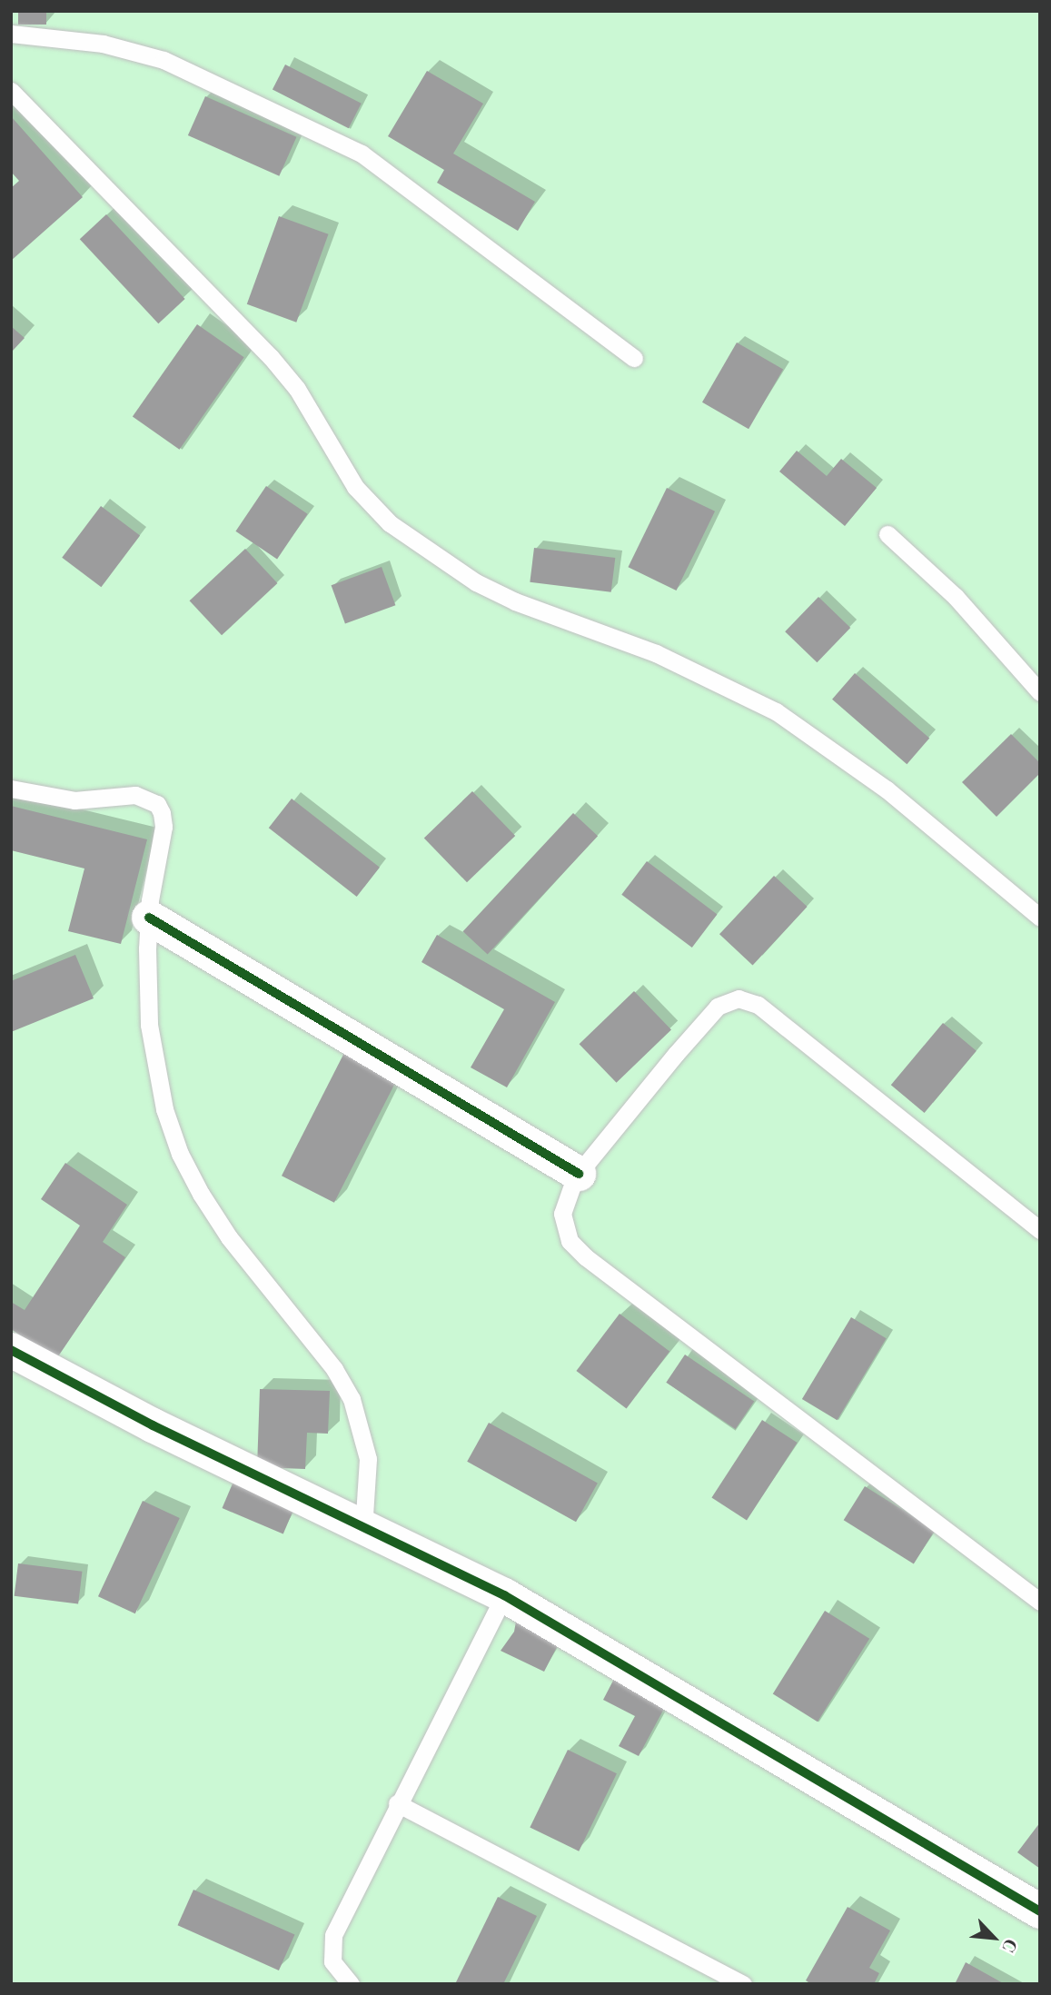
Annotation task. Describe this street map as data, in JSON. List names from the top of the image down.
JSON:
{
  "north": "bottom right"
}
